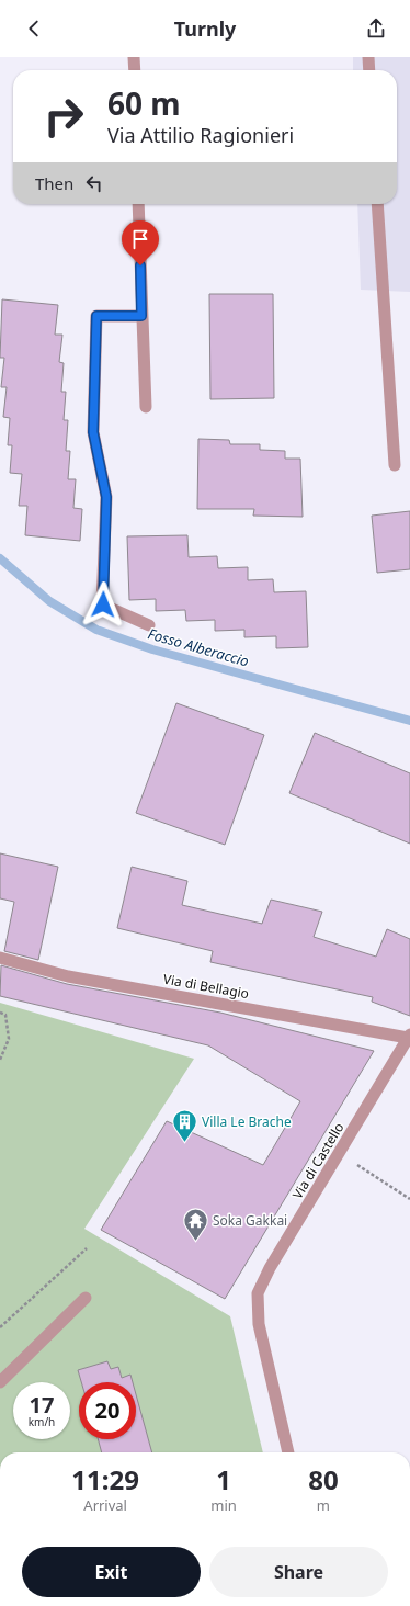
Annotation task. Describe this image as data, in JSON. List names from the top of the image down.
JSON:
{
  "streets": {
    "street": ["Via di Bellagio", "Via di Castello"]
  },
  "crossings": [
    ["Via di Bellagio", "Via di Castello"]
  ],
  "water": ["Fosso Alberaccio"],
  "places": {
    "building": ["Villa Le Brache"],
    "temple": ["Soka Gakkai"]
  },
  "page": {
    "header": "Turnly",
    "turn": ["60 m", "Via Attilio Ragionieri"],
    "then": "Then",
    "speed": "17 km/h",
    "limit": "20",
    "eta": [
      "11:29",
      "Arrival",
      "1",
      "min",
      "80",
      "m"
    ],
    "buttons": ["Exit", "Share"]
  }
}
